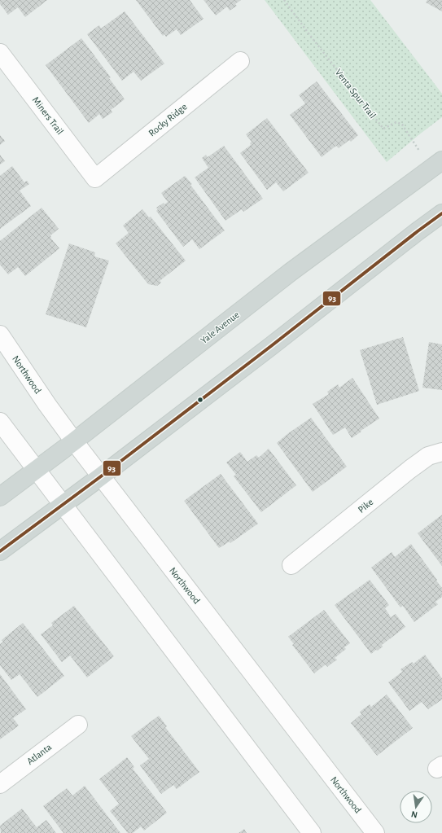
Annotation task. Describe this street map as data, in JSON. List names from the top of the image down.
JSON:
{
  "streets": {
    "main road": ["Yale Avenue"],
    "street": [
      "Miners Trail",
      "Rocky Ridge",
      "Northwood",
      "Pike",
      "Atlanta"
    ],
    "path": ["Venta Spur Trail"]
  },
  "crossings": [
    ["Venta Spur Trail", "Yale Avenue"],
    ["Miners Trail", "Rocky Ridge"],
    ["Yale Avenue", "Northwood"]
  ],
  "lines": ["transit line 93"],
  "north": "bottom"
}
